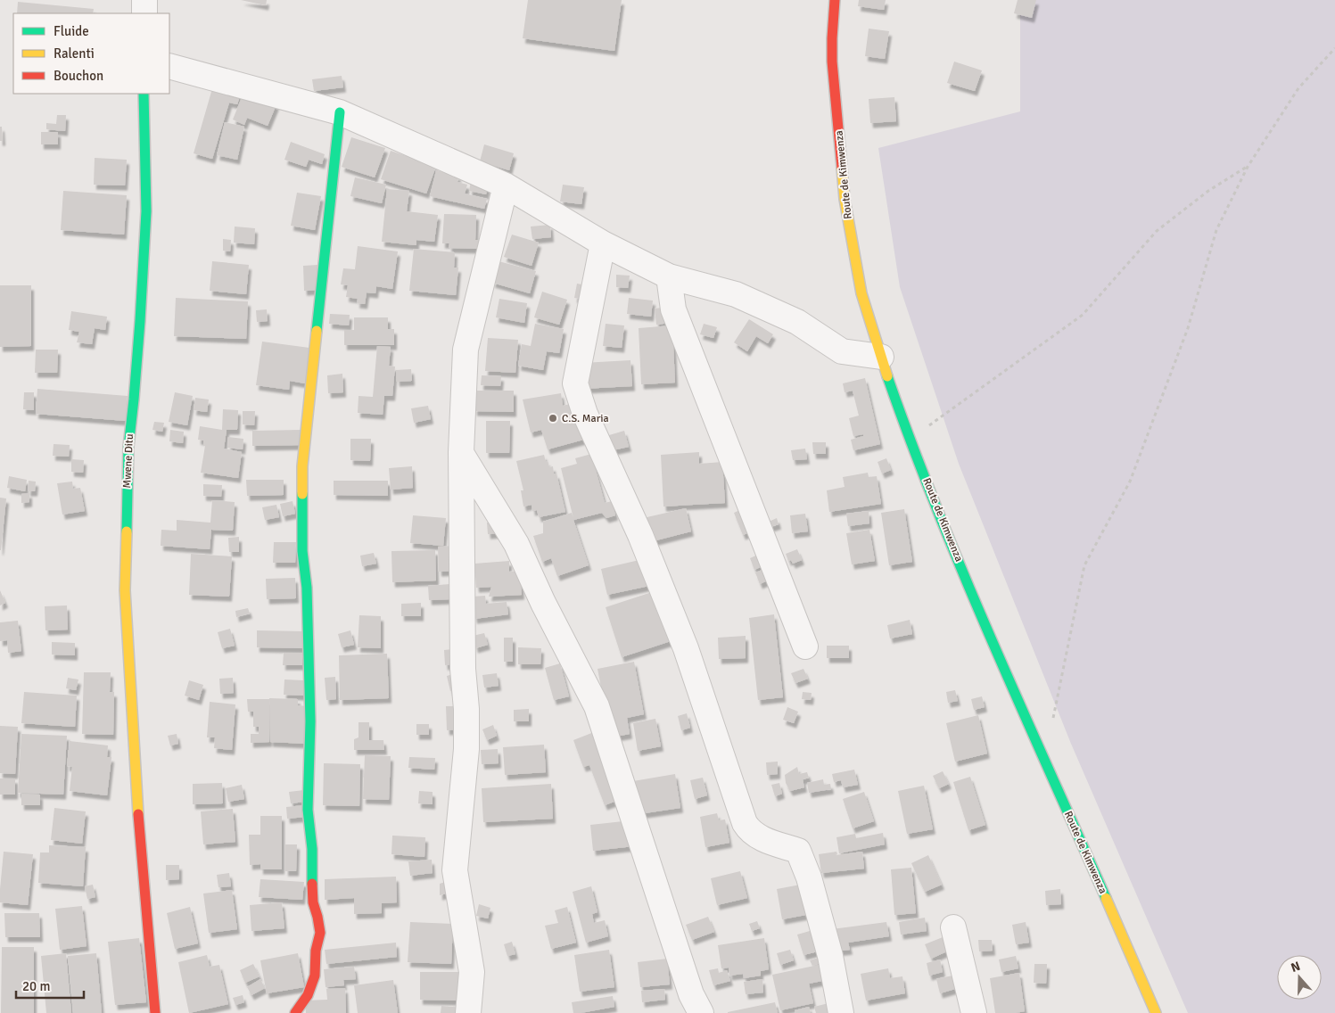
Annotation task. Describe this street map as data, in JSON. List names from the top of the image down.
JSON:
{
  "streets": {
    "street": ["Route de Kimwenza", "Mwene Ditu"]
  },
  "places": ["C.S. Maria"],
  "legend": ["Fluide", "Ralenti", "Bouchon"],
  "scale_bar": "20 m",
  "north": "top"
}
